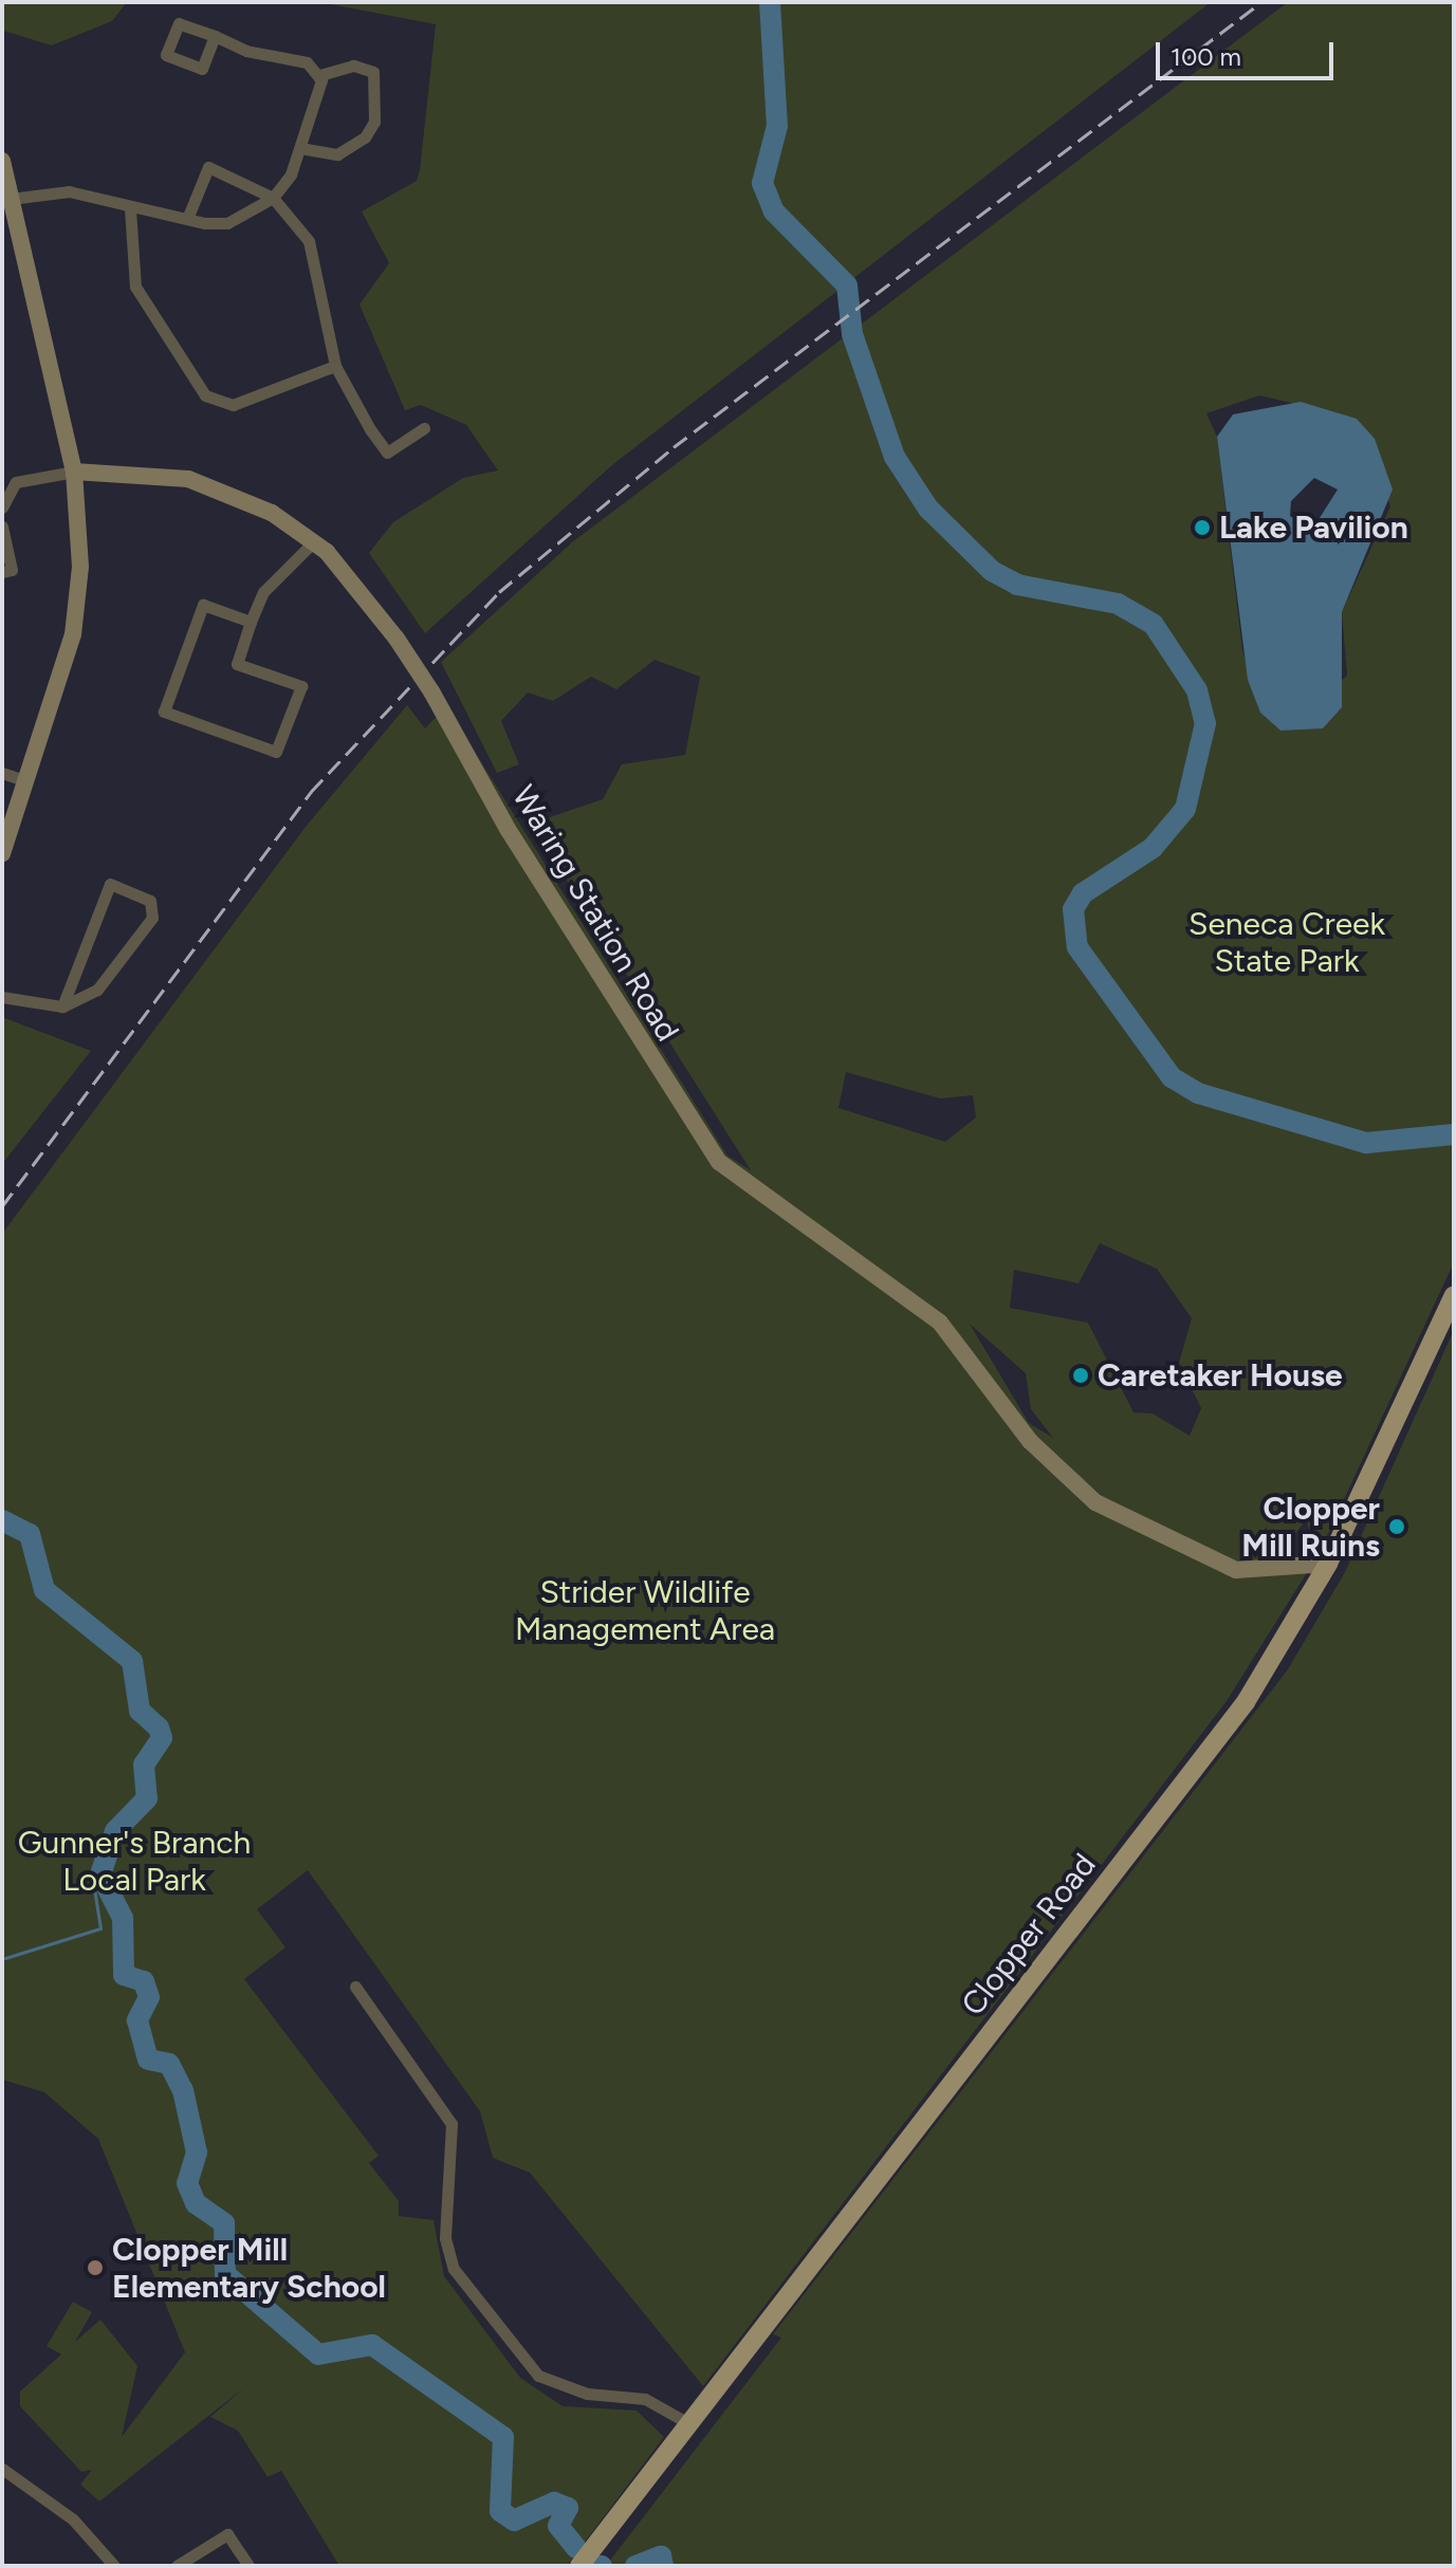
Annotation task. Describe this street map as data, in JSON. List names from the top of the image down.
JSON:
{
  "streets": {
    "main road": ["Clopper Road"],
    "street": ["Waring Station Road"]
  },
  "crossings": [
    ["Waring Station Road", "Clopper Road"]
  ],
  "parks": ["Seneca Creek State Park", "Strider Wildlife Management Area", "Gunner's Branch Local Park"],
  "places": [
    "Lake Pavilion",
    "Caretaker House",
    "Clopper Mill Ruins",
    "Clopper Mill Elementary School"
  ],
  "scale_bar": "100 m"
}
